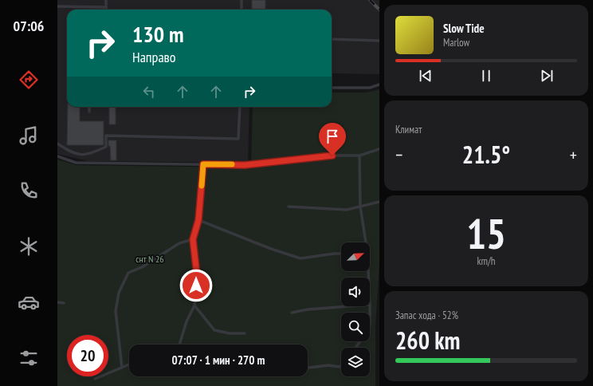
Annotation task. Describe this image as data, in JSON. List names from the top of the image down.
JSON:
{
  "parks": ["снт N 26"],
  "north": "top right",
  "page": {
    "tabs": "07:06",
    "turn": ["130 m", "Направо"],
    "song": ["Slow Tide", "Marlow"],
    "tile": [
      "Климат",
      ["15", "km/h"],
      ["Запас хода · 52%", "260 km"]
    ],
    "heat": ["−", "21.5°", "+"],
    "limit": "20",
    "trip": "07:07 · 1 мин · 270 m"
  }
}
